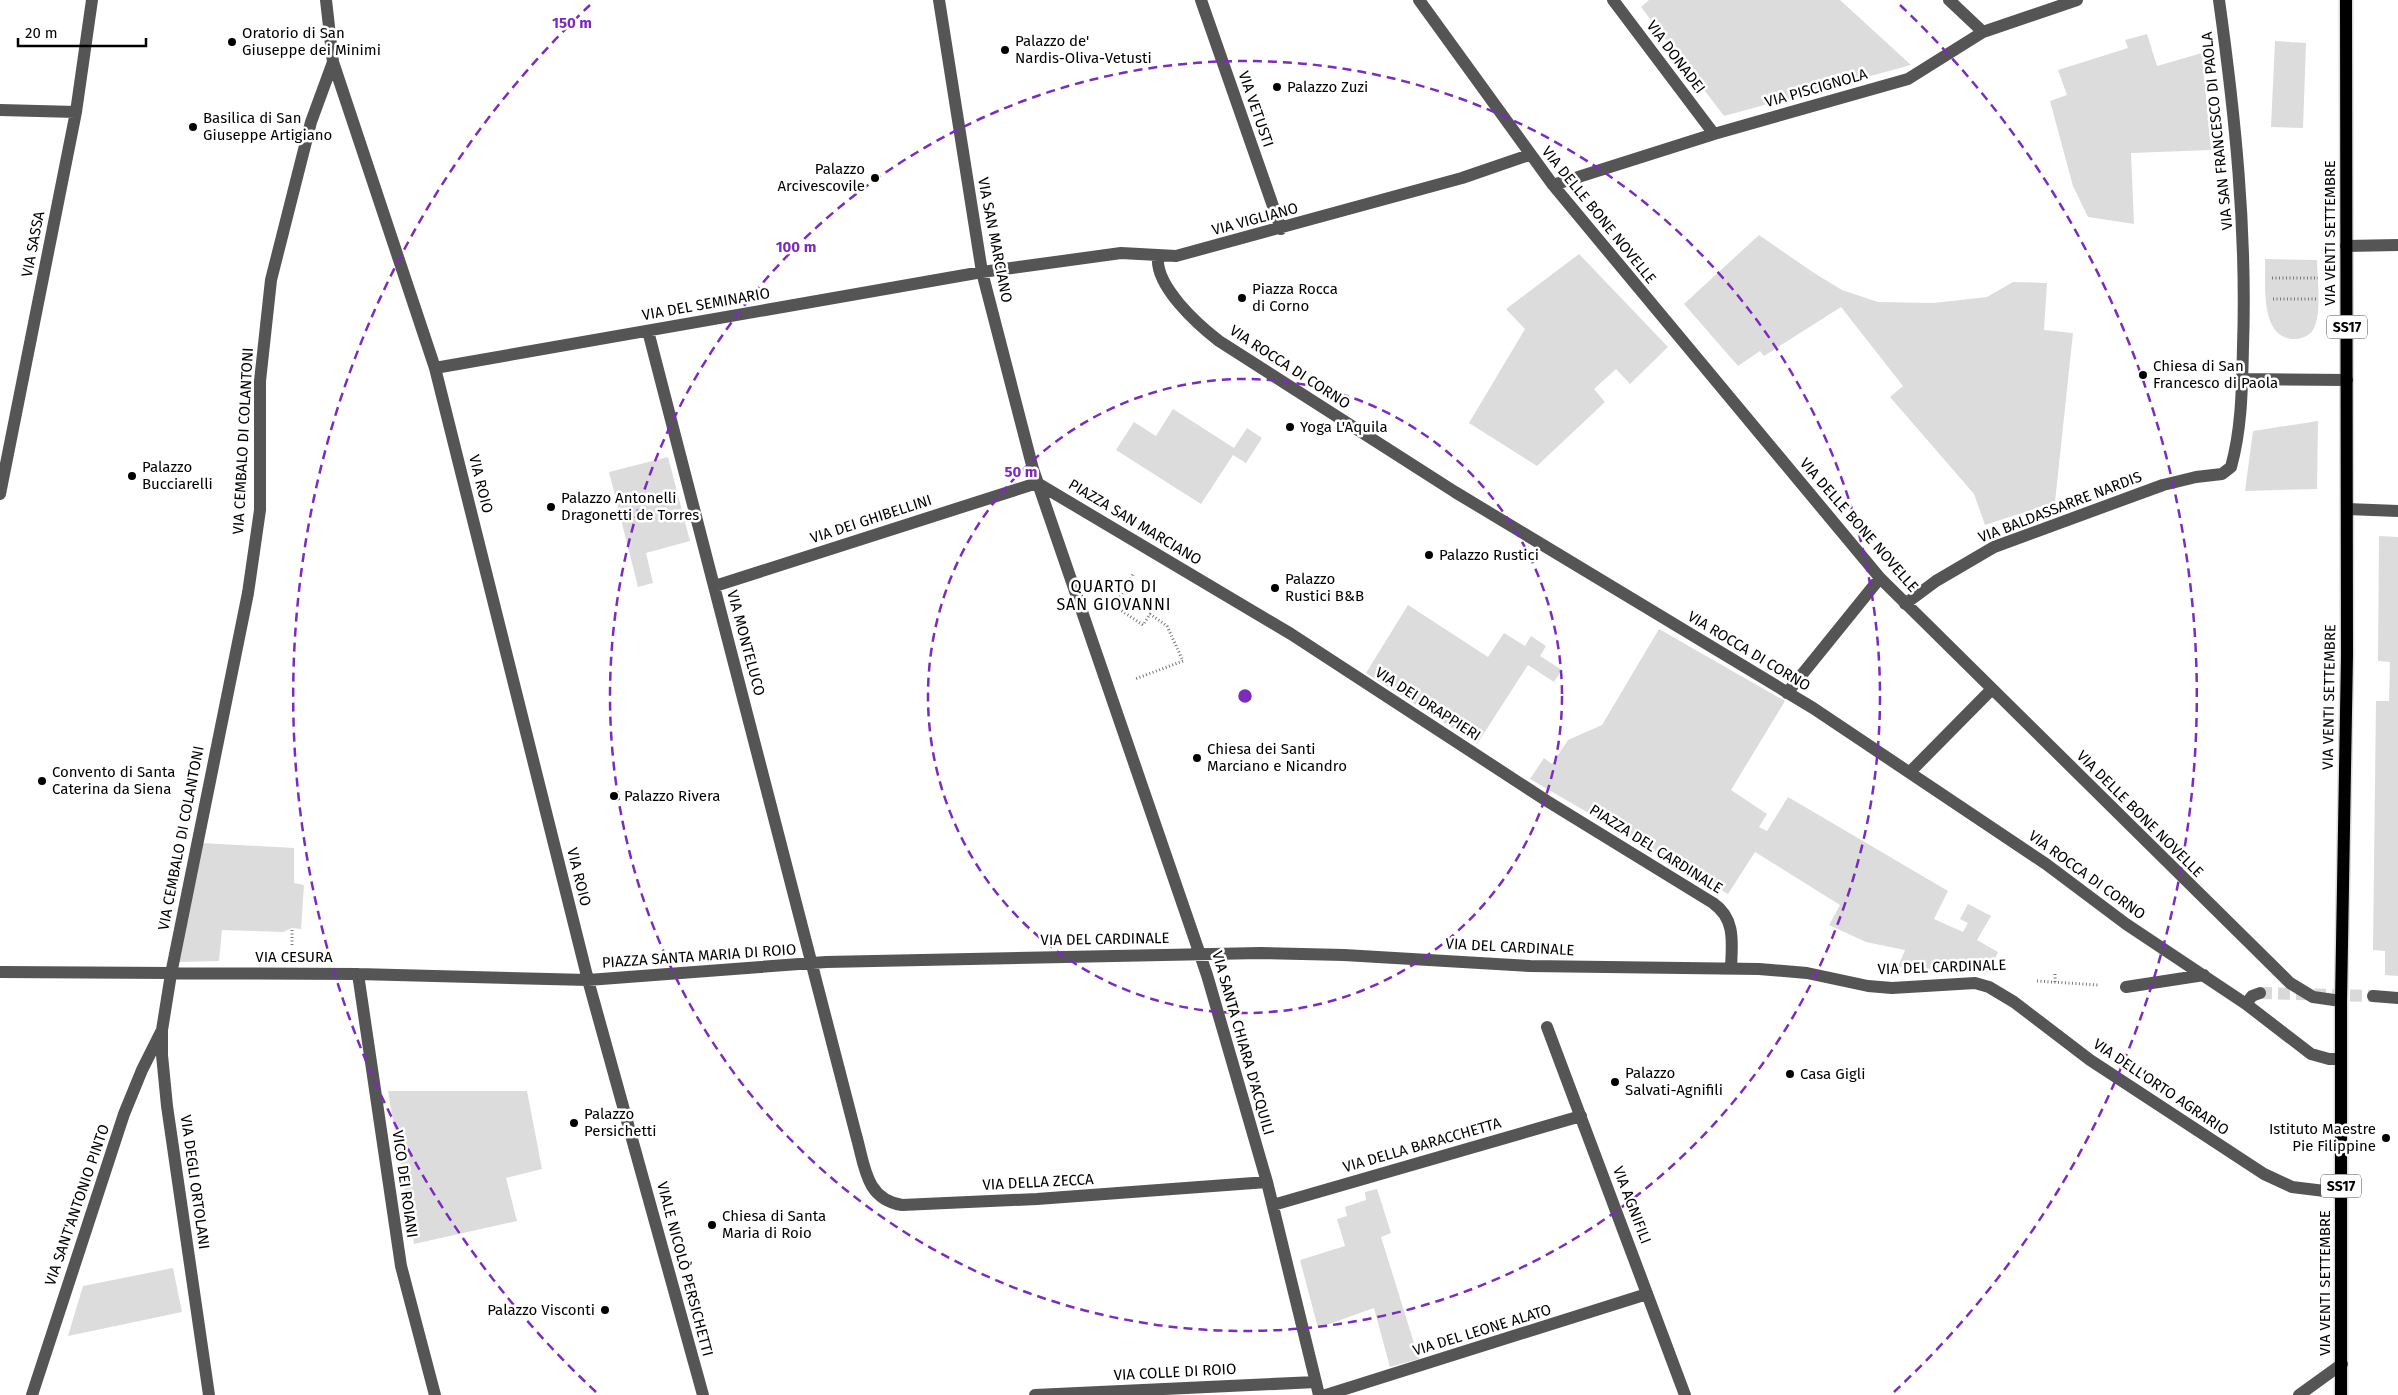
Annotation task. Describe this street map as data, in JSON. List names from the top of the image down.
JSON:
{
  "streets": {
    "main road": ["VIA VENTI SETTEMBRE", "SS17"],
    "street": [
      "VIA DONADEI",
      "VIA PISCIGNOLA",
      "VIA VETUSTI",
      "VIA SAN FRANCESCO DI PAOLA",
      "VIA DELLE BONE NOVELLE",
      "VIA VIGLIANO",
      "VIA SAN MARCIANO",
      "VIA SASSA",
      "VIA DEL SEMINARIO",
      "VIA ROCCA DI CORNO",
      "VIA CEMBALO DI COLANTONI",
      "VIA ROIO",
      "VIA BALDASSARRE NARDIS",
      "VIA DEI GHIBELLINI",
      "PIAZZA SAN MARCIANO",
      "VIA MONTELUCO",
      "VIA DEI DRAPPIERI",
      "PIAZZA DEL CARDINALE",
      "VIA DEL CARDINALE",
      "PIAZZA SANTA MARIA DI ROIO",
      "VIA CESURA",
      "VIA SANTA CHIARA D'ACQUILI",
      "VIA DELL'ORTO AGRARIO",
      "VIA DELLA BARACCHETTA",
      "VIA DEGLI ORTOLANI",
      "VIA DELLA ZECCA",
      "VICO DEI ROIANI",
      "VIA SANT'ANTONIO PINTO",
      "VIA AGNIFILI",
      "VIALE NICOLÒ PERSICHETTI",
      "VIA DEL LEONE ALATO",
      "VIA COLLE DI ROIO"
    ]
  },
  "crossings": [
    ["VIA DONADEI", "VIA PISCIGNOLA"],
    ["VIA PISCIGNOLA", "VIA DELLE BONE NOVELLE"],
    ["VIA VETUSTI", "VIA VIGLIANO"],
    ["VIA SAN FRANCESCO DI PAOLA", "VIA BALDASSARRE NARDIS"],
    ["VIA DELLE BONE NOVELLE", "VIA VIGLIANO"],
    ["VIA DELLE BONE NOVELLE", "VIA VENTI SETTEMBRE"],
    ["VIA DELLE BONE NOVELLE", "VIA BALDASSARRE NARDIS"],
    ["VIA VIGLIANO", "VIA SAN MARCIANO"],
    ["VIA VIGLIANO", "VIA DEL SEMINARIO"],
    ["VIA VIGLIANO", "VIA ROCCA DI CORNO"],
    ["VIA VENTI SETTEMBRE", "VIA ROCCA DI CORNO"],
    ["VIA VENTI SETTEMBRE", "VIA DELL'ORTO AGRARIO"],
    ["VIA SAN MARCIANO", "VIA DEL SEMINARIO"],
    ["VIA SAN MARCIANO", "VIA DEI GHIBELLINI"],
    ["VIA SAN MARCIANO", "PIAZZA SAN MARCIANO"],
    ["VIA DEL SEMINARIO", "VIA ROIO"],
    ["VIA DEL SEMINARIO", "VIA MONTELUCO"],
    ["VIA CEMBALO DI COLANTONI", "VIA ROIO"],
    ["VIA CEMBALO DI COLANTONI", "VIA CESURA"],
    ["VIA CEMBALO DI COLANTONI", "VIA DEGLI ORTOLANI"],
    ["VIA ROIO", "PIAZZA SANTA MARIA DI ROIO"],
    ["VIA ROIO", "VIA CESURA"],
    ["VIA DEI GHIBELLINI", "PIAZZA SAN MARCIANO"],
    ["VIA DEI GHIBELLINI", "VIA MONTELUCO"],
    ["PIAZZA SAN MARCIANO", "VIA DEI DRAPPIERI"],
    ["VIA MONTELUCO", "VIA DEL CARDINALE"],
    ["VIA MONTELUCO", "PIAZZA SANTA MARIA DI ROIO"],
    ["VIA DEI DRAPPIERI", "PIAZZA DEL CARDINALE"],
    ["PIAZZA DEL CARDINALE", "VIA DEL CARDINALE"],
    ["VIA DEL CARDINALE", "PIAZZA SANTA MARIA DI ROIO"],
    ["VIA DEL CARDINALE", "VIA SANTA CHIARA D'ACQUILI"],
    ["VIA DEL CARDINALE", "VIA DELL'ORTO AGRARIO"],
    ["PIAZZA SANTA MARIA DI ROIO", "VIA CESURA"],
    ["PIAZZA SANTA MARIA DI ROIO", "VIA DELLA ZECCA"],
    ["PIAZZA SANTA MARIA DI ROIO", "VIALE NICOLÒ PERSICHETTI"],
    ["VIA CESURA", "VIA DEGLI ORTOLANI"],
    ["VIA CESURA", "VICO DEI ROIANI"],
    ["VIA SANTA CHIARA D'ACQUILI", "VIA DELLA BARACCHETTA"],
    ["VIA SANTA CHIARA D'ACQUILI", "VIA DELLA ZECCA"],
    ["VIA SANTA CHIARA D'ACQUILI", "VIA COLLE DI ROIO"],
    ["VIA DELLA BARACCHETTA", "VIA AGNIFILI"],
    ["VIA DEGLI ORTOLANI", "VIA SANT'ANTONIO PINTO"],
    ["VIA AGNIFILI", "VIA DEL LEONE ALATO"]
  ],
  "districts": ["QUARTO DI SAN GIOVANNI"],
  "places": [
    "Oratorio di San Giuseppe dei Minimi",
    "Palazzo de' Nardis-Oliva-Vetusti",
    "Palazzo Zuzi",
    "Basilica di San Giuseppe Artigiano",
    "Palazzo Arcivescovile",
    "Piazza Rocca di Corno",
    "Chiesa di San Francesco di Paola",
    "Yoga L'Aquila",
    "Palazzo Bucciarelli",
    "Palazzo Antonelli Dragonetti de Torres",
    "Palazzo Rustici",
    "Palazzo Rustici B&B",
    "Chiesa dei Santi Marciano e Nicandro",
    "Convento di Santa Caterina da Siena",
    "Palazzo Rivera",
    "Casa Gigli",
    "Palazzo Salvati-Agnifili",
    "Palazzo Persichetti",
    "Istituto Maestre Pie Filippine",
    "Chiesa di Santa Maria di Roio",
    "Palazzo Visconti"
  ],
  "scale_bar": "20 m",
  "rings": ["150 m", "100 m", "50 m"]
}
